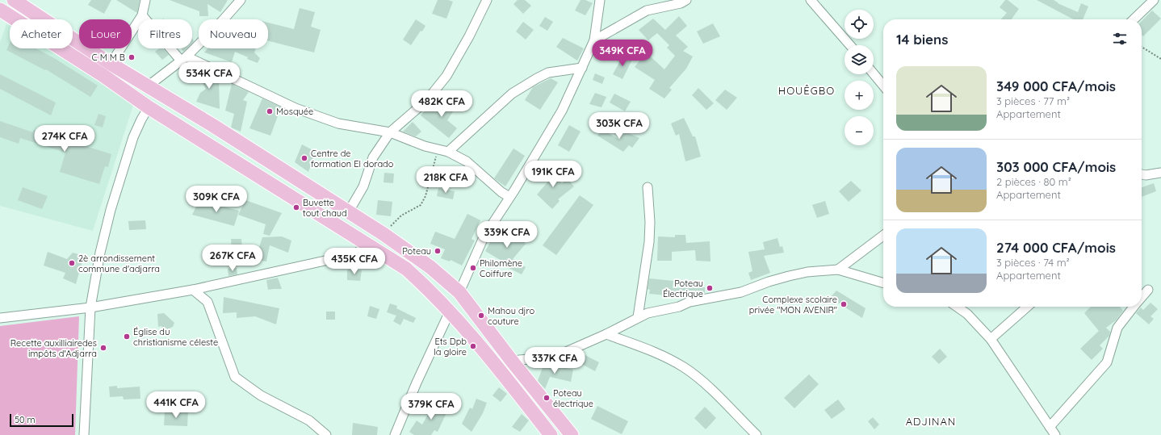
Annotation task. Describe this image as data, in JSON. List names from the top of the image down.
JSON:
{
  "districts": ["HOUÊGBO", "ADJINAN"],
  "places": [
    "C M M B",
    "Mosquée",
    "Centre de formation El dorado",
    "Buvette tout chaud",
    "Poteau",
    "2è arrondissement commune d'adjarra",
    "Philomène Coiffure",
    "Poteau Électrique",
    "Complexe scolaire privée \"MON AVENIR\"",
    "Mahou djro couture",
    "Église du christianisme céleste",
    "Ets Dpb la gloire",
    "Recette auxilliairedes impôts d'Adjarra",
    "Poteau électrique"
  ],
  "scale_bar": "50 m",
  "page": {
    "map_buttons": ["+", "−"],
    "chip": [
      "Acheter",
      "Louer",
      "Filtres",
      "Nouveau"
    ],
    "heading": "14 biens",
    "price": [
      "349K CFA",
      "534K CFA",
      "482K CFA",
      "303K CFA",
      "274K CFA",
      "191K CFA",
      "218K CFA",
      "309K CFA",
      "339K CFA",
      "267K CFA",
      "435K CFA",
      "337K CFA",
      "441K CFA",
      "379K CFA"
    ],
    "list": [
      {
        "name": "349 000 CFA/mois",
        "note": "3 pièces · 77 m² · Appartement"
      },
      {
        "name": "303 000 CFA/mois",
        "note": "2 pièces · 80 m² · Appartement"
      },
      {
        "name": "274 000 CFA/mois",
        "note": "3 pièces · 74 m² · Appartement"
      }
    ],
    "scale": "50 m"
  }
}
